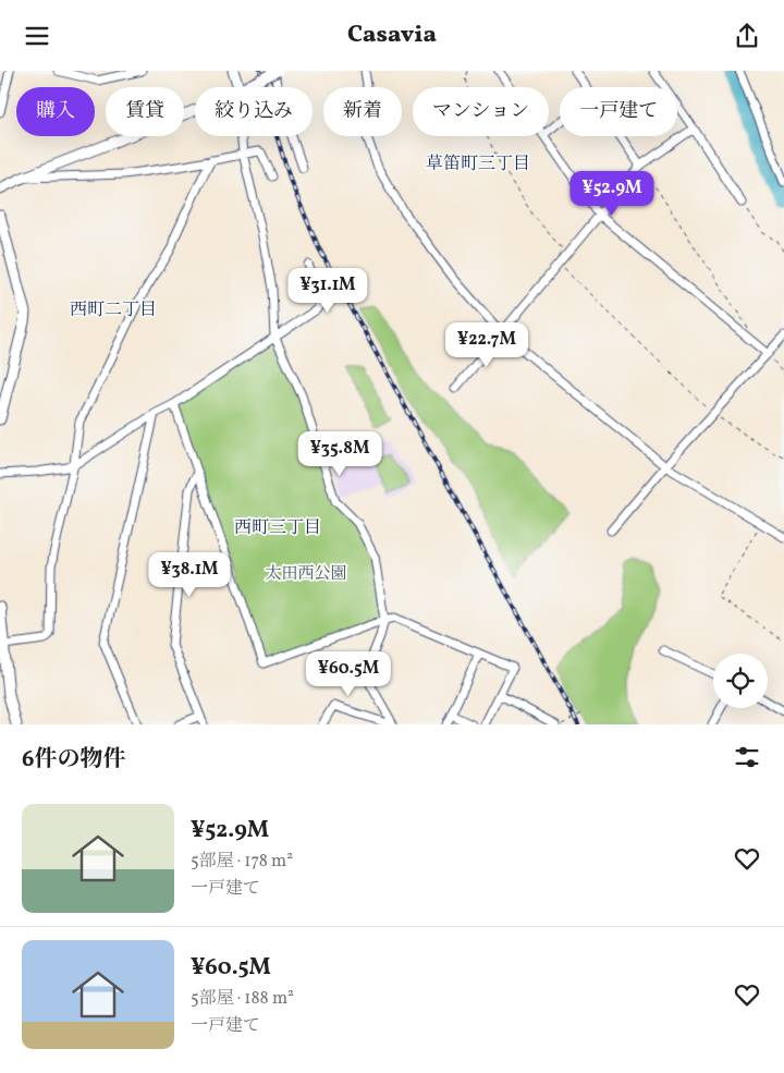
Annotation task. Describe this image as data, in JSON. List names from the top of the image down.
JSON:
{
  "districts": ["草笛町三丁目", "西町二丁目", "西町三丁目"],
  "parks": ["太田西公園"],
  "page": {
    "header": "Casavia",
    "chip": [
      "購入",
      "賃貸",
      "絞り込み",
      "新着",
      "マンション",
      "一戸建て"
    ],
    "price": [
      "¥52.9M",
      "¥31.1M",
      "¥22.7M",
      "¥35.8M",
      "¥38.1M",
      "¥60.5M"
    ],
    "heading": "6件の物件",
    "list": [
      {
        "name": "¥52.9M",
        "note": "5部屋 · 178 m² · 一戸建て"
      },
      {
        "name": "¥60.5M",
        "note": "5部屋 · 188 m² · 一戸建て"
      }
    ]
  }
}
